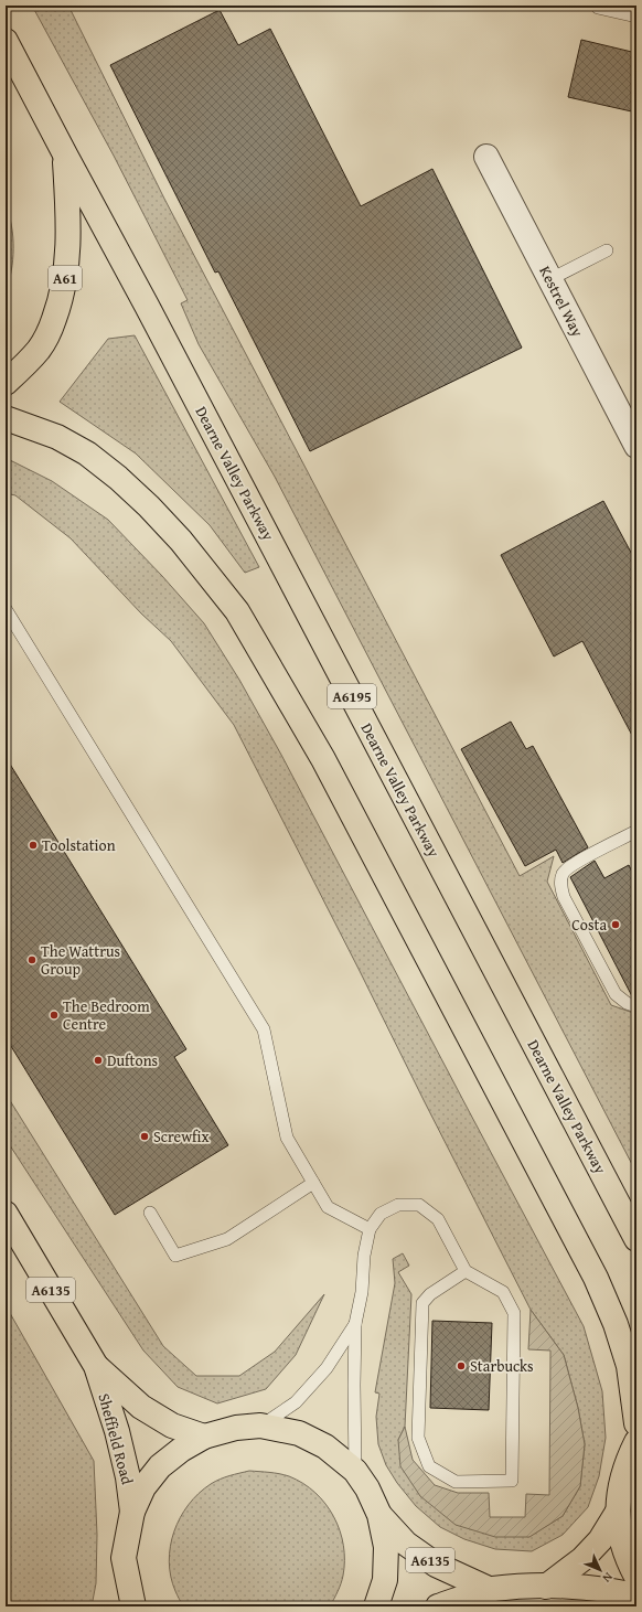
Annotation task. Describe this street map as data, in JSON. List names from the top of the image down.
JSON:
{
  "streets": {
    "main road": [
      "A61",
      "Dearne Valley Parkway",
      "A6195",
      "A6135",
      "Sheffield Road"
    ],
    "street": ["Kestrel Way"]
  },
  "crossings": [
    ["A61", "Dearne Valley Parkway"]
  ],
  "places": [
    "Toolstation",
    "Costa",
    "The Wattrus Group",
    "The Bedroom Centre",
    "Duftons",
    "Screwfix",
    "Starbucks"
  ],
  "north": "bottom right"
}
